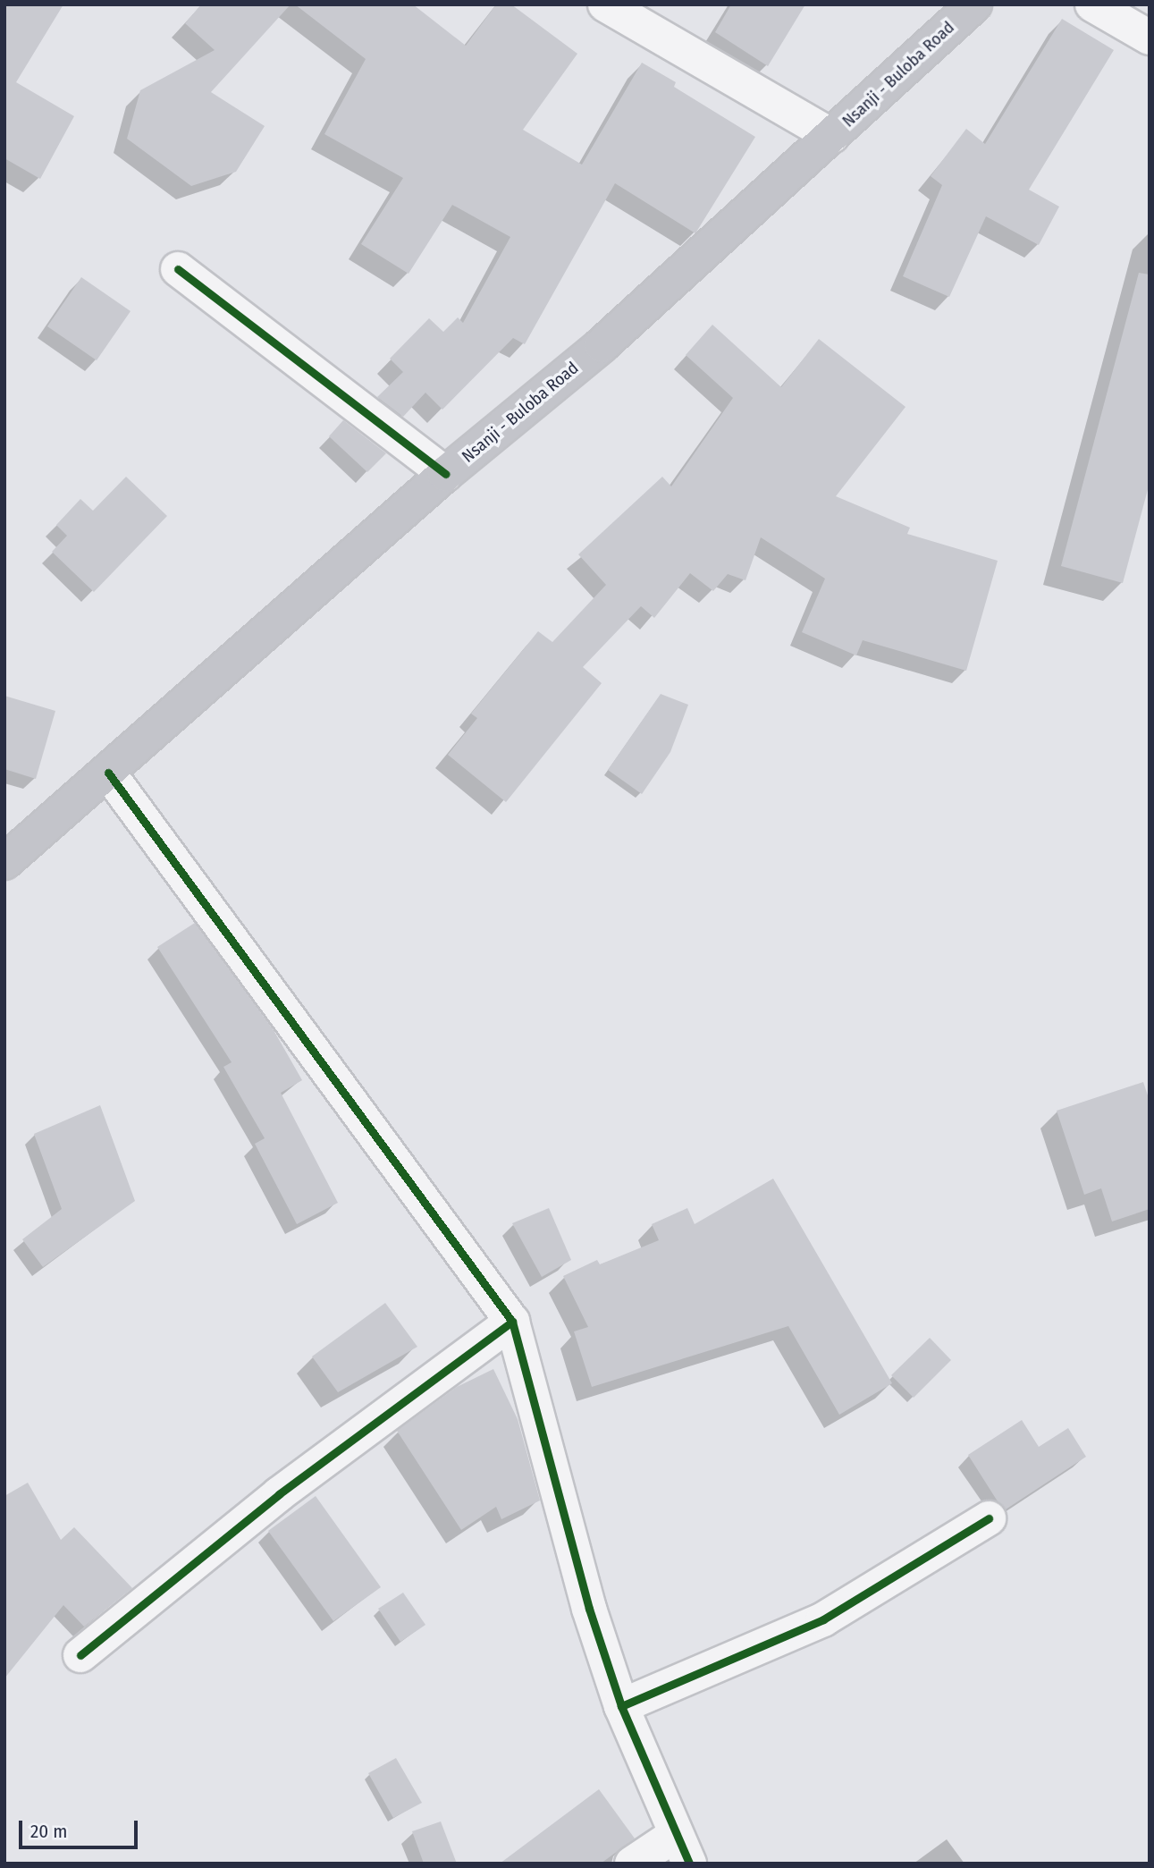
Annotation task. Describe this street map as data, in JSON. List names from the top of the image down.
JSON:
{
  "streets": {
    "main road": ["Nsanji - Buloba Road"]
  },
  "scale_bar": "20 m"
}
